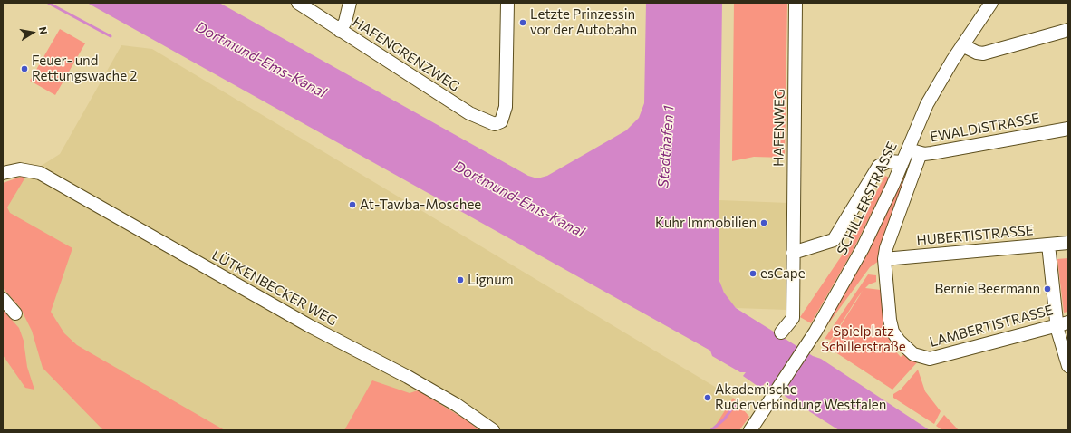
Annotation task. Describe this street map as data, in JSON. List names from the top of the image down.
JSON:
{
  "streets": {
    "street": [
      "HAFENGRENZWEG",
      "HAFENWEG",
      "EWALDISTRASSE",
      "SCHILLERSTRASSE",
      "HUBERTISTRASSE",
      "LÜTKENBECKER WEG",
      "LAMBERTISTRASSE"
    ]
  },
  "crossings": [
    ["EWALDISTRASSE", "SCHILLERSTRASSE"],
    ["HUBERTISTRASSE", "LAMBERTISTRASSE"]
  ],
  "water": ["Dortmund-Ems-Kanal", "Stadthafen 1"],
  "parks": ["Spielplatz Schillerstraße"],
  "places": [
    "Letzte Prinzessin vor der Autobahn",
    "Feuer- und Rettungswache 2",
    "At-Tawba-Moschee",
    "Kuhr Immobilien",
    "esCape",
    "Lignum",
    "Bernie Beermann",
    "Akademische Ruderverbindung Westfalen"
  ],
  "north": "right"
}
